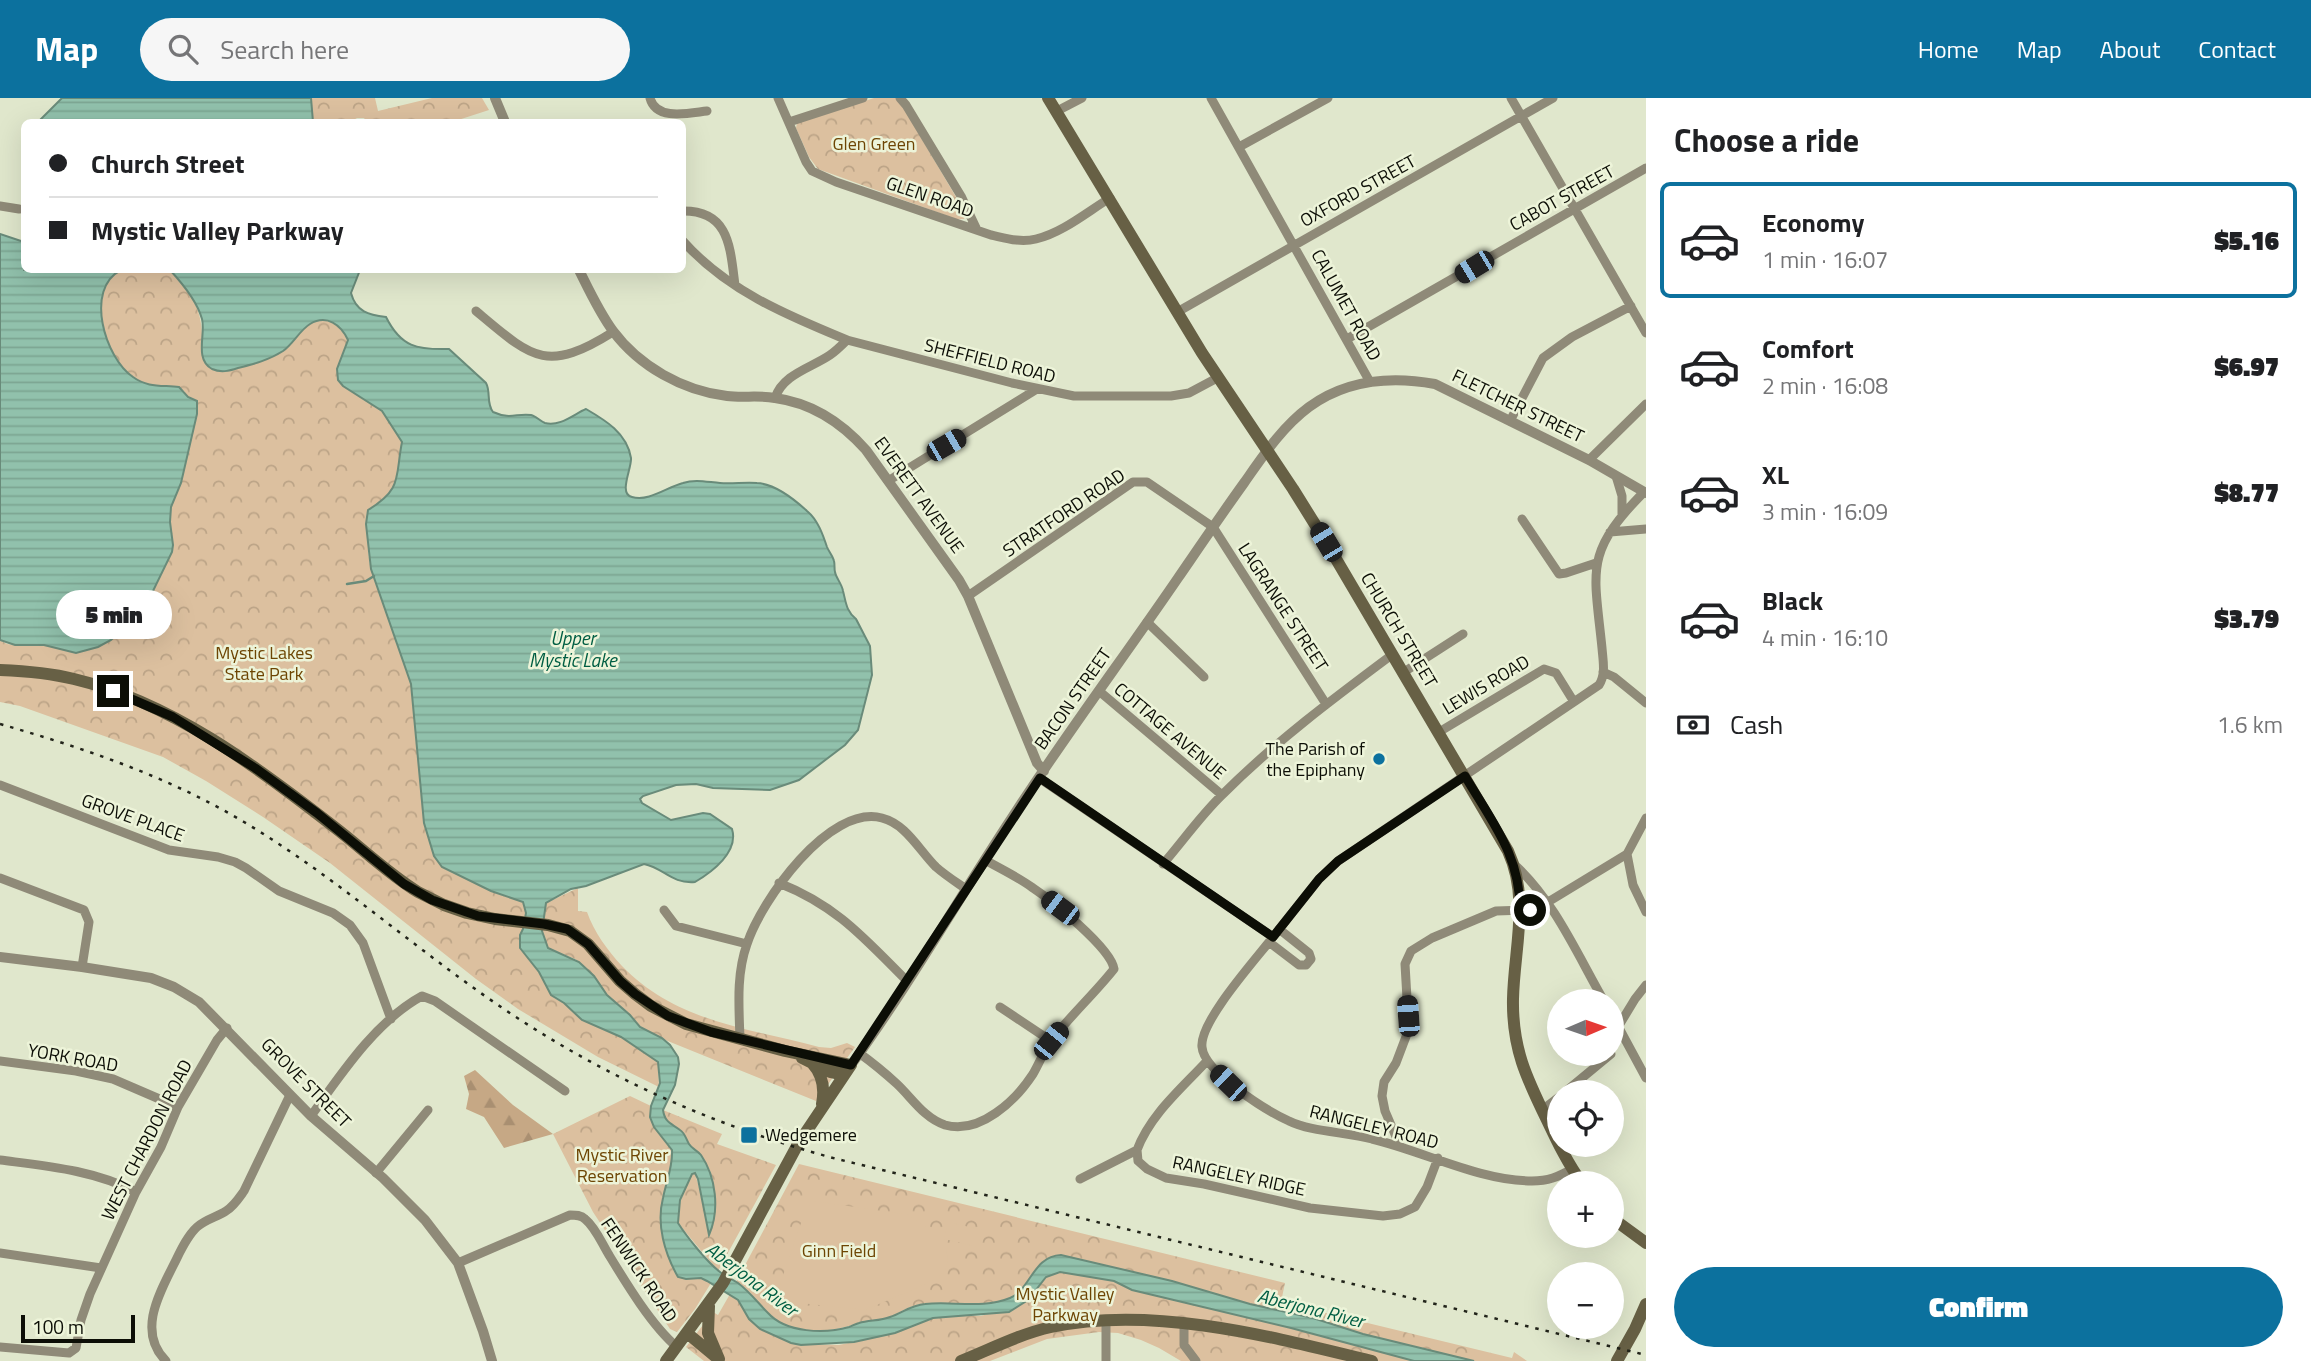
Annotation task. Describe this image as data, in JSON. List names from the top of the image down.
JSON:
{
  "streets": {
    "main road": ["CHURCH STREET", "BACON STREET"],
    "street": [
      "OXFORD STREET",
      "GLEN ROAD",
      "CABOT STREET",
      "CALUMET ROAD",
      "SHEFFIELD ROAD",
      "FLETCHER STREET",
      "EVERETT AVENUE",
      "STRATFORD ROAD",
      "LAGRANGE STREET",
      "LEWIS ROAD",
      "COTTAGE AVENUE",
      "GROVE PLACE",
      "YORK ROAD",
      "GROVE STREET",
      "RANGELEY ROAD",
      "WEST CHARDON ROAD",
      "RANGELEY RIDGE",
      "FENWICK ROAD"
    ]
  },
  "crossings": [
    ["OXFORD STREET", "CALUMET ROAD"],
    ["OXFORD STREET", "CHURCH STREET"],
    ["GLEN ROAD", "CHURCH STREET"],
    ["CABOT STREET", "CALUMET ROAD"],
    ["CALUMET ROAD", "FLETCHER STREET"],
    ["SHEFFIELD ROAD", "CHURCH STREET"],
    ["FLETCHER STREET", "CHURCH STREET"],
    ["FLETCHER STREET", "BACON STREET"],
    ["EVERETT AVENUE", "STRATFORD ROAD"],
    ["EVERETT AVENUE", "BACON STREET"],
    ["STRATFORD ROAD", "LAGRANGE STREET"],
    ["STRATFORD ROAD", "BACON STREET"],
    ["LAGRANGE STREET", "BACON STREET"],
    ["CHURCH STREET", "LEWIS ROAD"],
    ["CHURCH STREET", "BACON STREET"],
    ["CHURCH STREET", "RANGELEY ROAD"],
    ["BACON STREET", "COTTAGE AVENUE"],
    ["BACON STREET", "FENWICK ROAD"],
    ["YORK ROAD", "WEST CHARDON ROAD"],
    ["GROVE STREET", "WEST CHARDON ROAD"],
    ["GROVE STREET", "FENWICK ROAD"],
    ["RANGELEY ROAD", "RANGELEY RIDGE"]
  ],
  "water": ["Upper Mystic Lake", "Aberjona River"],
  "parks": [
    "Glen Green",
    "Mystic Lakes State Park",
    "Mystic River Reservation",
    "Ginn Field",
    "Mystic Valley Parkway"
  ],
  "places": {
    "other": ["The Parish of the Epiphany"],
    "transit": ["Wedgemere"]
  },
  "scale_bar": "100 m",
  "north": "right",
  "page": {
    "header": "Map",
    "search": "Search here",
    "nav": [
      "Home",
      "Map",
      "About",
      "Contact"
    ],
    "heading": "Choose a ride",
    "banner": ["Church Street", "Mystic Valley Parkway"],
    "list": [
      {
        "name": "Economy",
        "note": "1 min · 16:07",
        "value": "$5.16"
      },
      {
        "name": "Comfort",
        "note": "2 min · 16:08",
        "value": "$6.97"
      },
      {
        "name": "XL",
        "note": "3 min · 16:09",
        "value": "$8.77"
      },
      {
        "name": "Black",
        "note": "4 min · 16:10",
        "value": "$3.79"
      }
    ],
    "bubble": "5 min",
    "pay": ["Cash", "1.6 km"],
    "map_buttons": ["+", "−"],
    "buttons": "Confirm",
    "scale": "100 m"
  }
}
